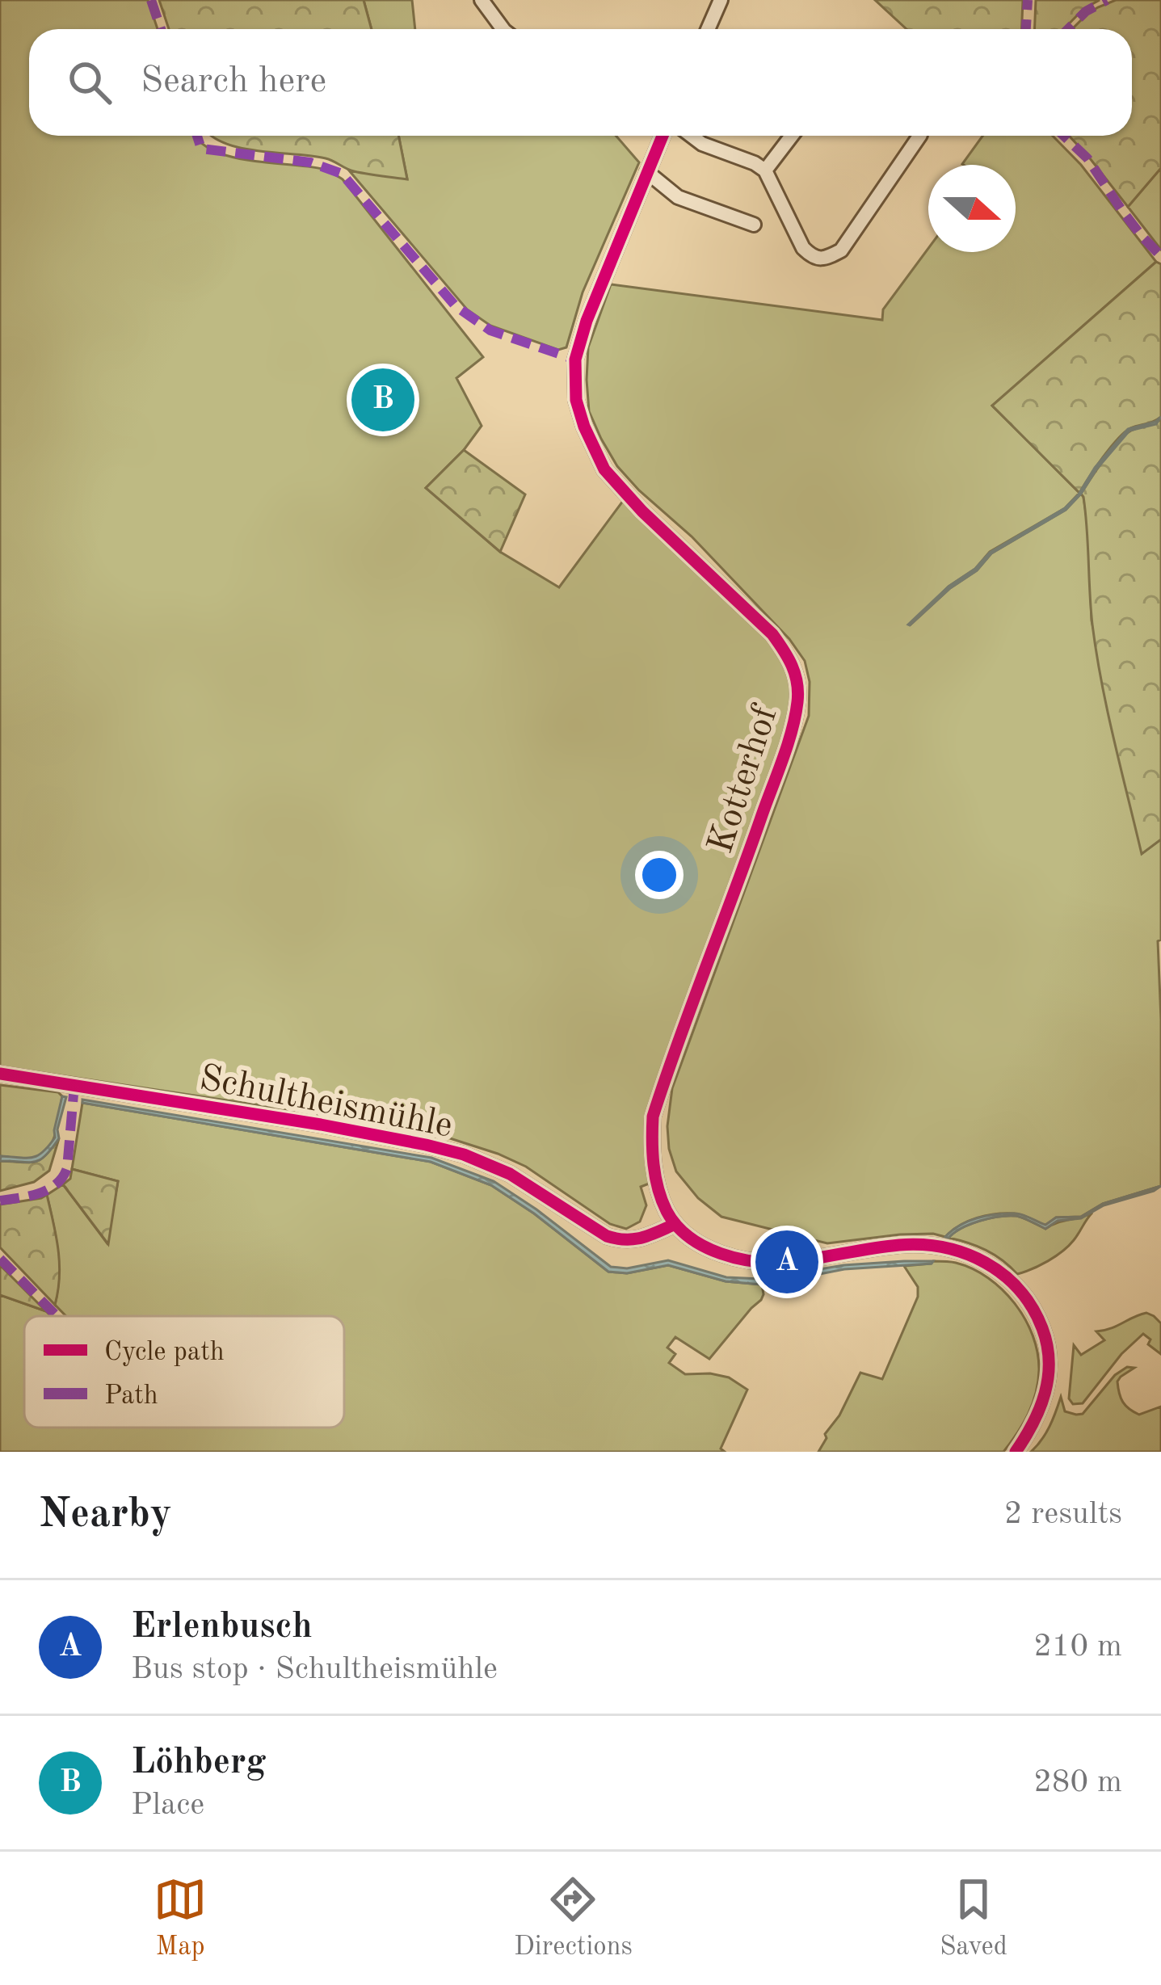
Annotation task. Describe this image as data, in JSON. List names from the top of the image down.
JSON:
{
  "streets": {
    "street": ["Kotterhof", "Schultheismühle"]
  },
  "crossings": [
    ["Kotterhof", "Schultheismühle"]
  ],
  "legend": ["Cycle path", "Path"],
  "north": "right",
  "page": {
    "search": "Search here",
    "pins": ["B", "A"],
    "heading": ["Nearby", "2 results"],
    "list": [
      {
        "mark": "A",
        "name": "Erlenbusch",
        "note": "Bus stop · Schultheismühle",
        "value": "210 m"
      },
      {
        "mark": "B",
        "name": "Löhberg",
        "note": "Place",
        "value": "280 m"
      }
    ],
    "nav": ["Map", "Directions", "Saved"]
  }
}
